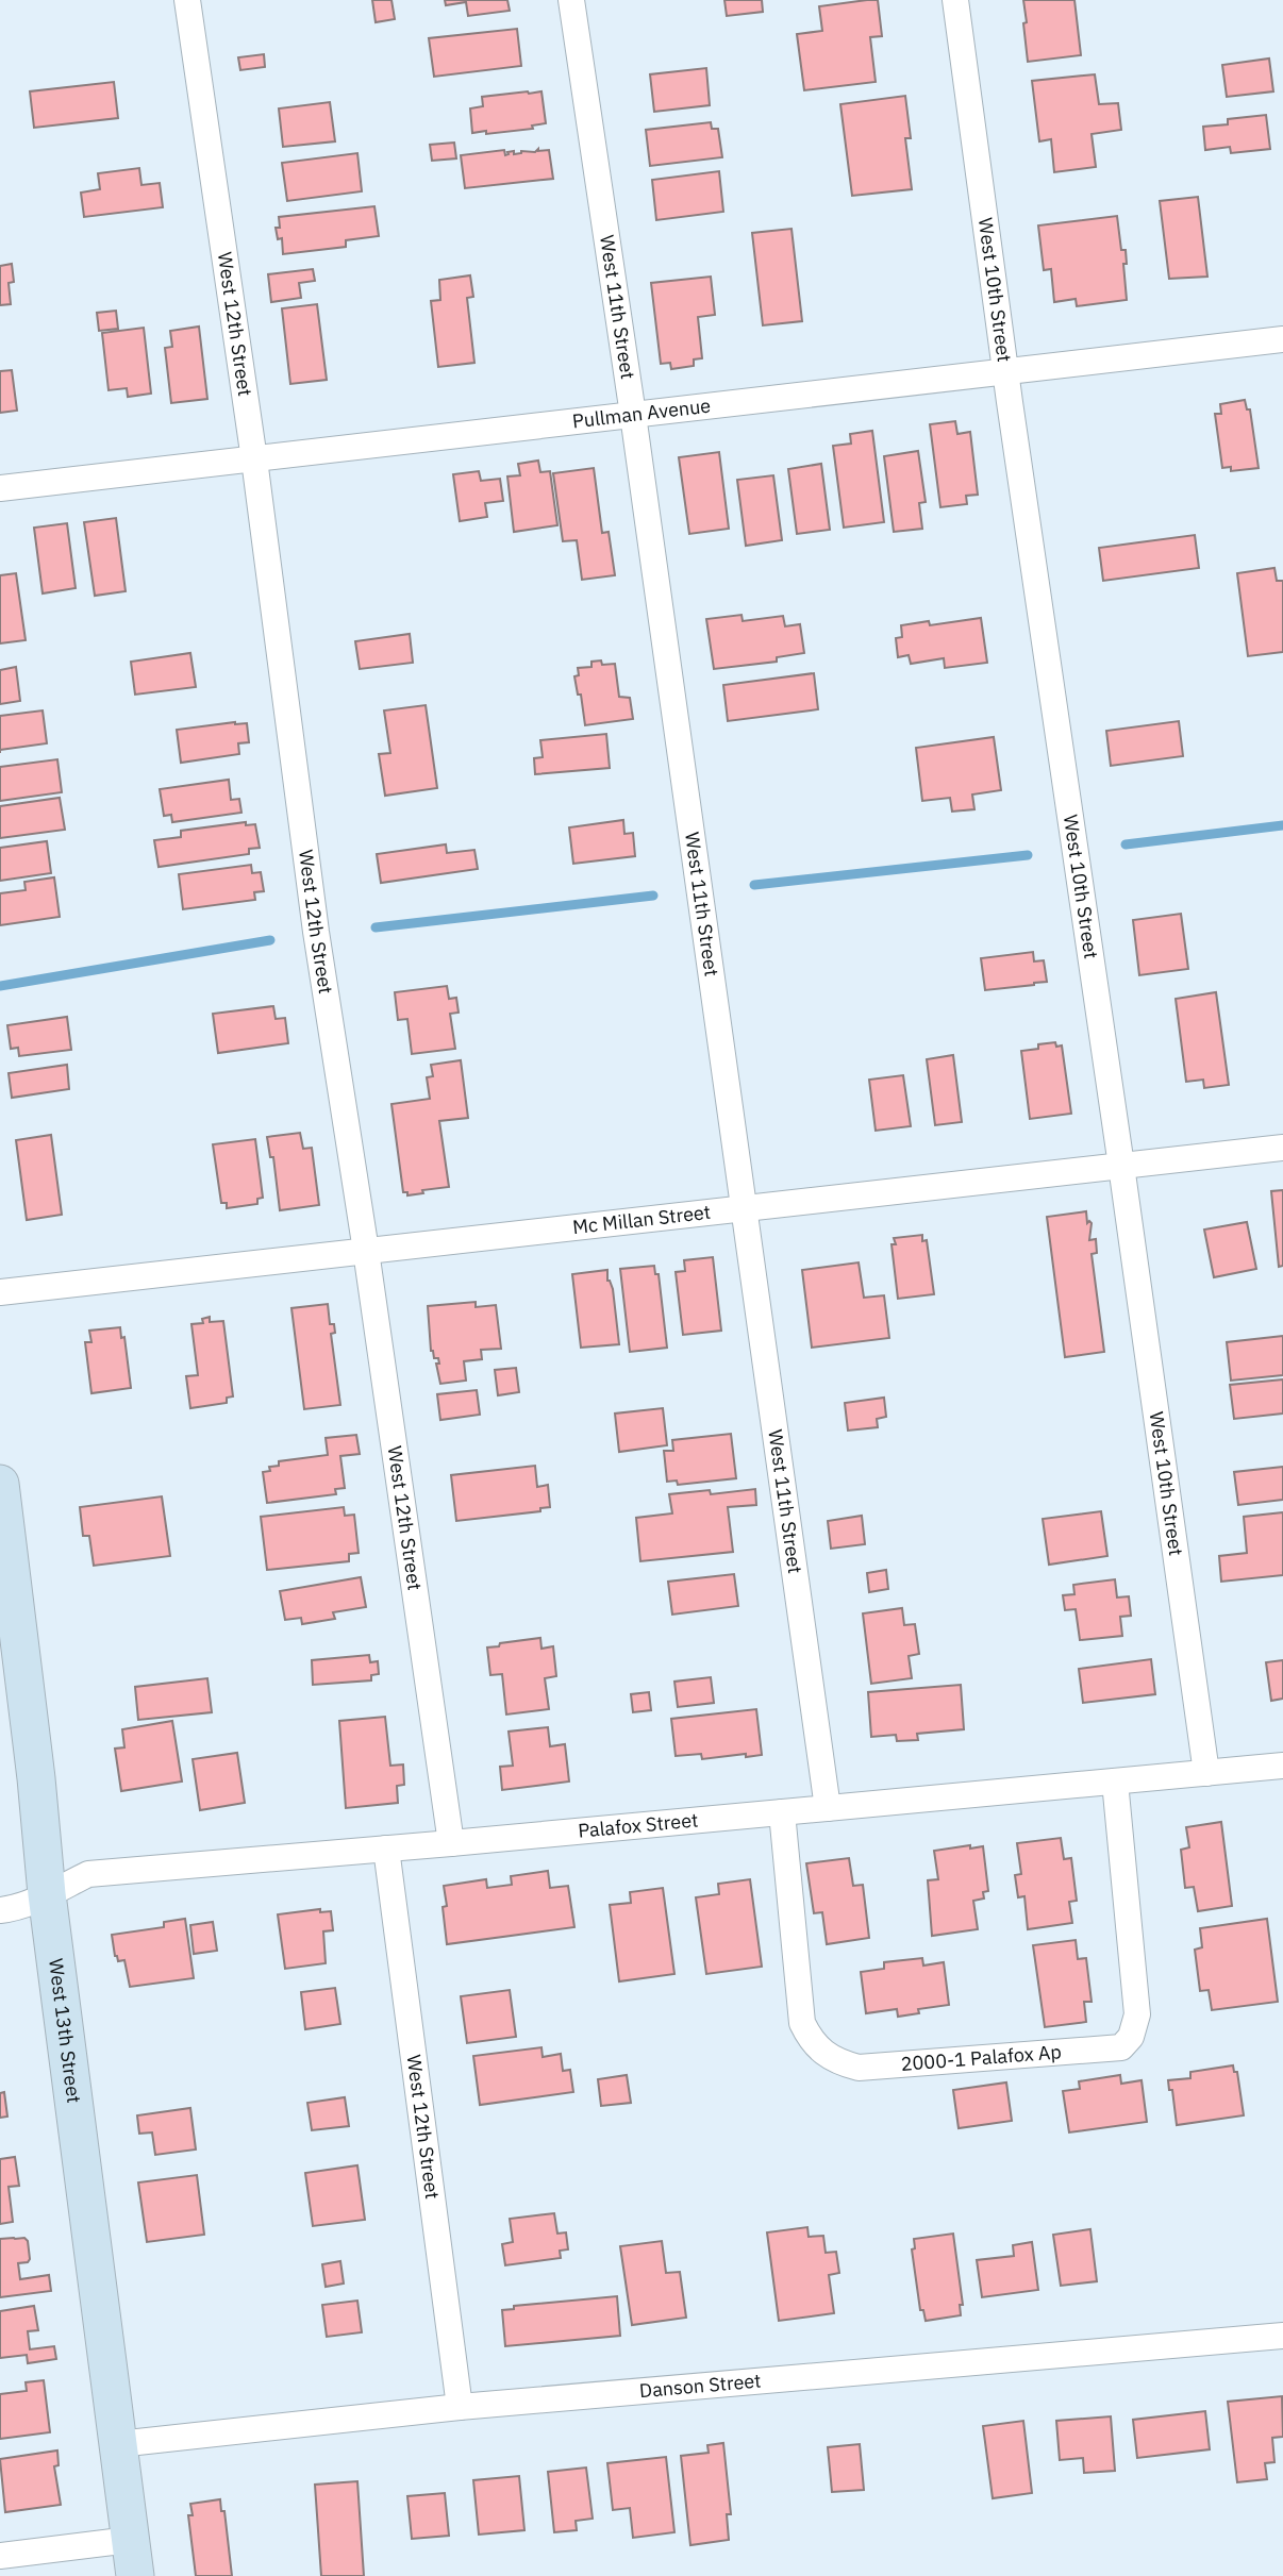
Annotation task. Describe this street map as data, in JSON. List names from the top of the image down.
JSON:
{
  "streets": {
    "street": [
      "West 10th Street",
      "West 11th Street",
      "West 12th Street",
      "Pullman Avenue",
      "Mc Millan Street",
      "Palafox Street",
      "West 13th Street",
      "2000-1 Palafox Ap",
      "Danson Street"
    ]
  },
  "crossings": [
    ["West 10th Street", "Pullman Avenue"],
    ["West 10th Street", "Mc Millan Street"],
    ["West 10th Street", "Palafox Street"],
    ["West 11th Street", "Pullman Avenue"],
    ["West 11th Street", "Mc Millan Street"],
    ["West 11th Street", "Palafox Street"],
    ["West 12th Street", "Pullman Avenue"],
    ["West 12th Street", "Mc Millan Street"],
    ["West 12th Street", "Palafox Street"],
    ["West 12th Street", "Danson Street"],
    ["Palafox Street", "West 13th Street"],
    ["Palafox Street", "2000-1 Palafox Ap"],
    ["West 13th Street", "Danson Street"]
  ]
}
